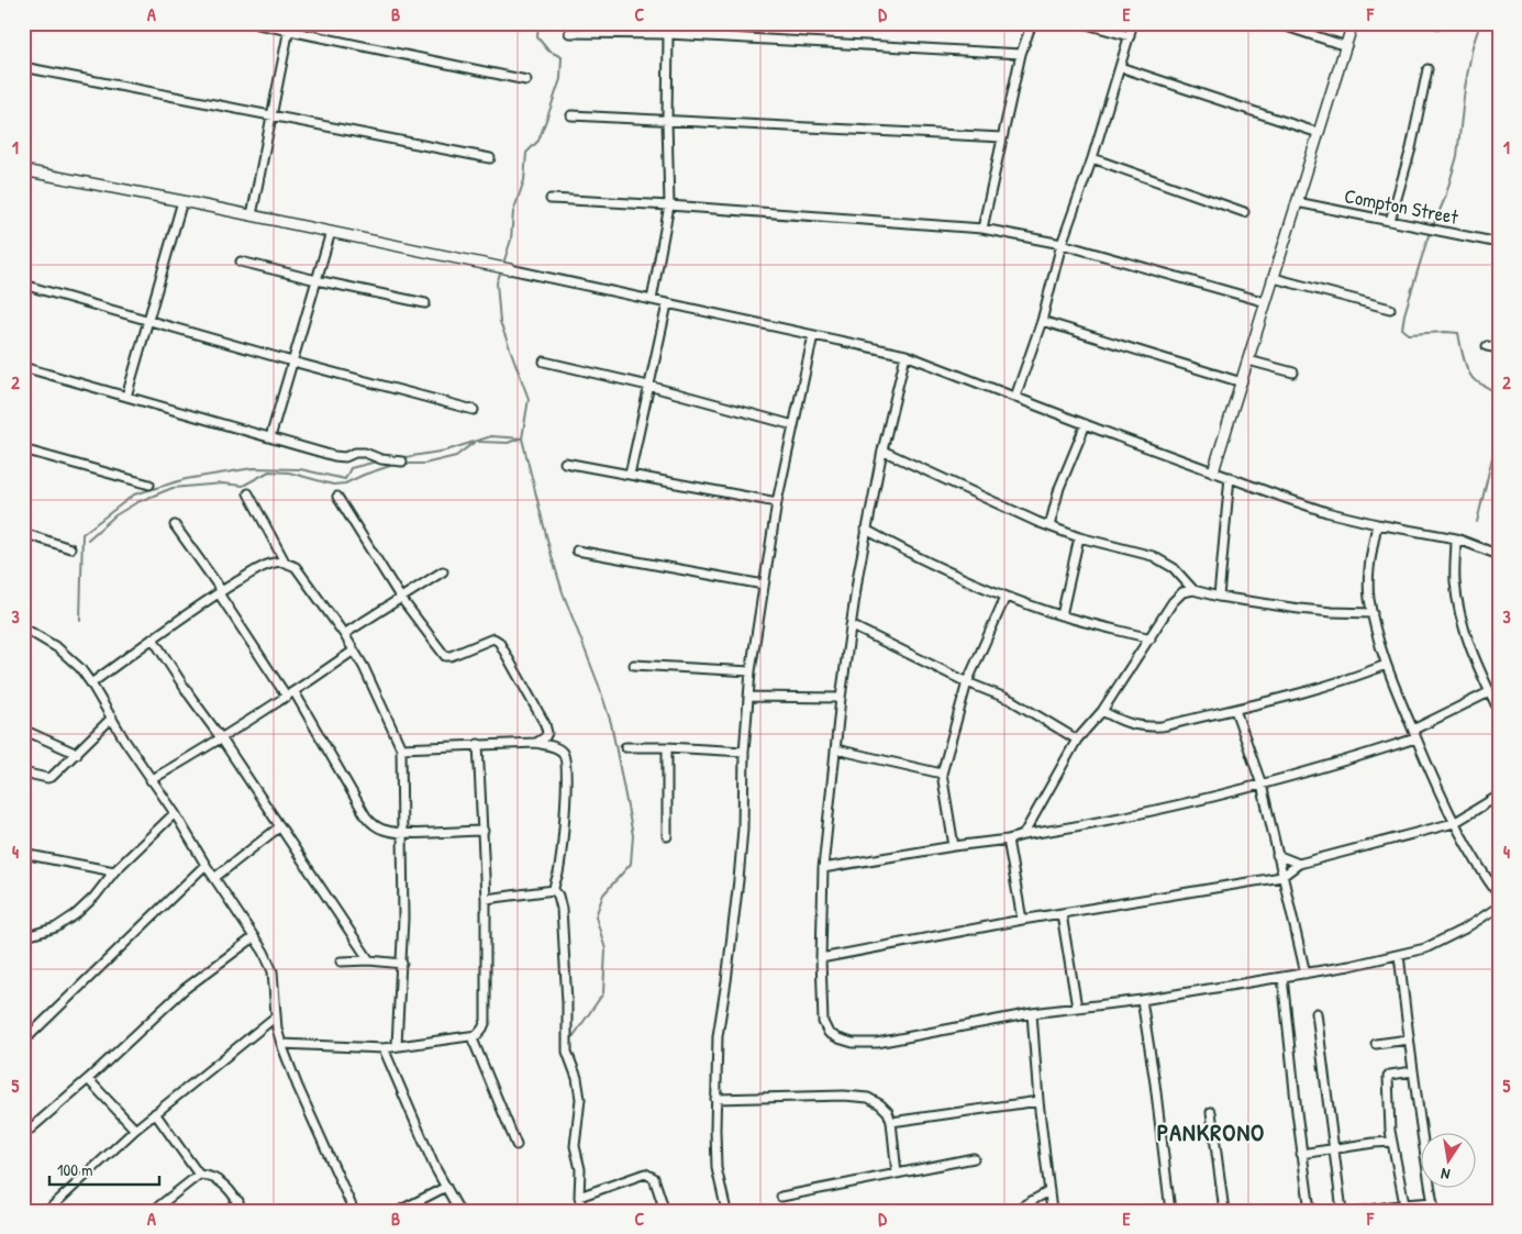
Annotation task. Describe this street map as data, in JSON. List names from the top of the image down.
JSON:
{
  "streets": {
    "street": ["Compton Street"]
  },
  "districts": ["PANKRONO"],
  "scale_bar": "100 m",
  "north": "bottom",
  "grid": {
    "columns": [
      "A",
      "B",
      "C",
      "D",
      "E",
      "F"
    ],
    "rows": [
      "1",
      "2",
      "3",
      "4",
      "5"
    ]
  }
}
